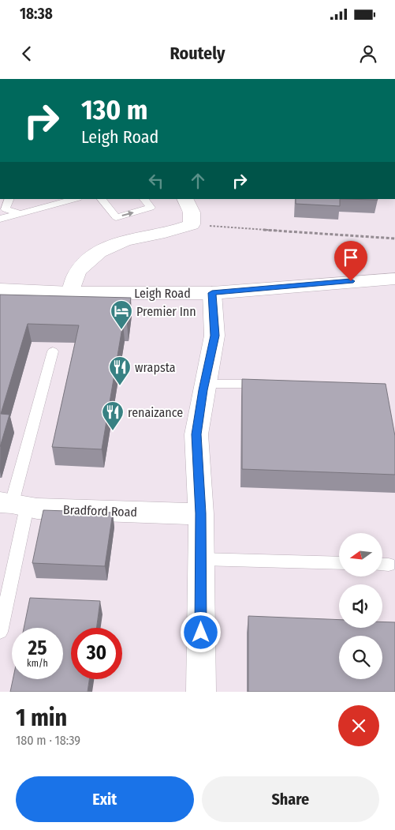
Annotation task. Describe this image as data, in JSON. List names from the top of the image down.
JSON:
{
  "streets": {
    "street": ["Leigh Road", "Bradford Road"]
  },
  "places": {
    "hotel": ["Premier Inn"],
    "restaurant": ["wrapsta", "renaizance"]
  },
  "north": "left",
  "page": {
    "status": "18:38",
    "header": "Routely",
    "turn": ["130 m", "Leigh Road"],
    "speed": "25 km/h",
    "limit": "30",
    "heading": ["1 min", "180 m · 18:39"],
    "buttons": ["Exit", "Share"]
  }
}
